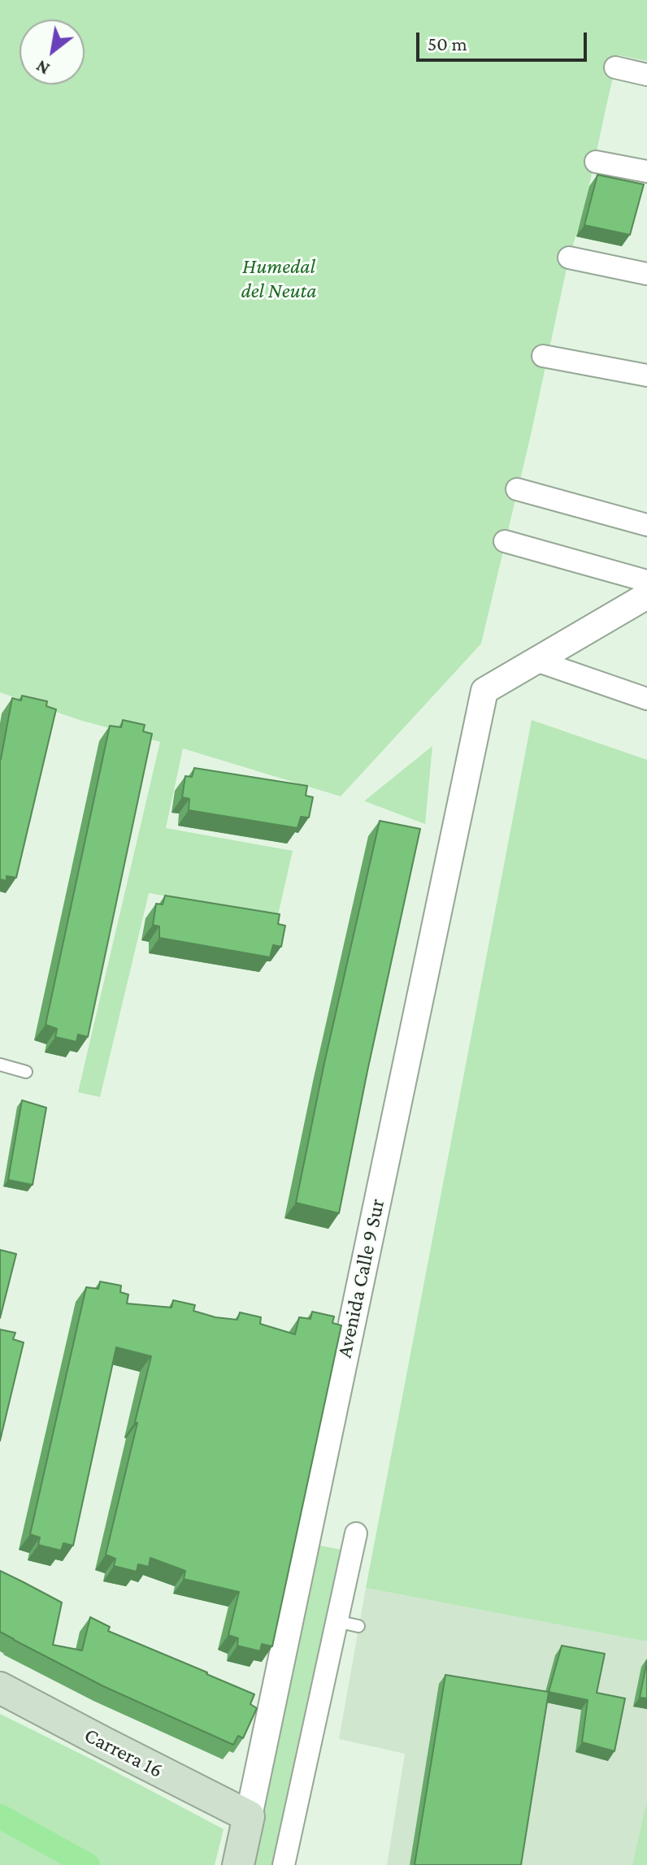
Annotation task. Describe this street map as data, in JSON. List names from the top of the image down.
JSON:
{
  "streets": {
    "main road": ["Avenida Calle 9 Sur", "Carrera 16"]
  },
  "crossings": [
    ["Avenida Calle 9 Sur", "Carrera 16"]
  ],
  "parks": ["Humedal del Neuta"],
  "scale_bar": "50 m",
  "north": "bottom left"
}
